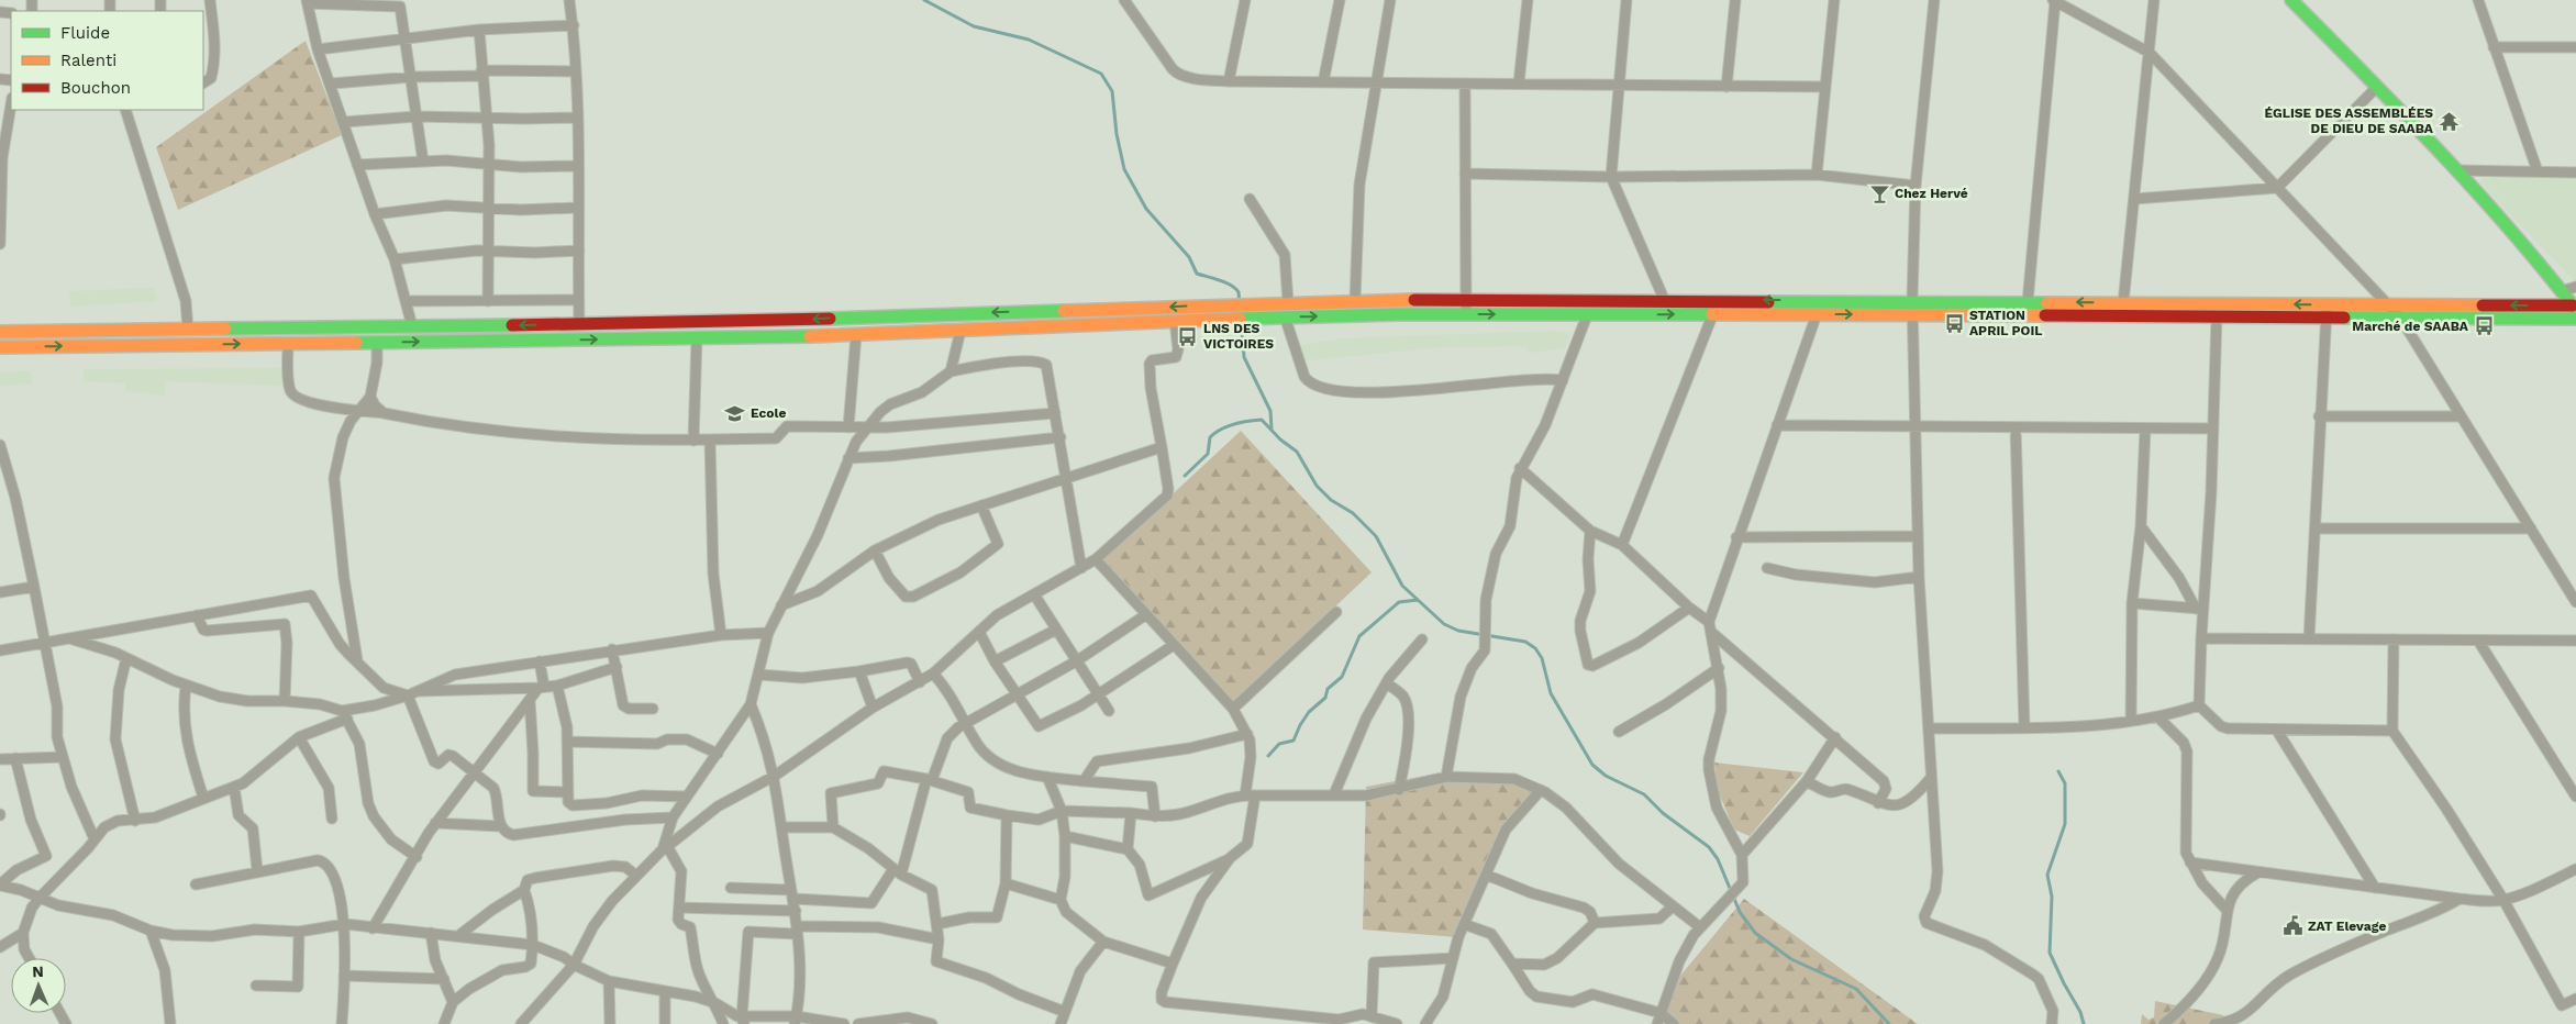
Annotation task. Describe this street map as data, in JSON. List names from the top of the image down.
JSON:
{
  "places": {
    "temple": ["ÉGLISE DES ASSEMBLÉES DE DIEU DE SAABA"],
    "bar": ["Chez Hervé"],
    "bus stop": ["STATION APRIL POIL", "Marché de SAABA", "LNS DES VICTOIRES"],
    "school or university": ["Ecole"],
    "public building": ["ZAT Elevage"]
  },
  "legend": ["Fluide", "Ralenti", "Bouchon"],
  "north": "top"
}
